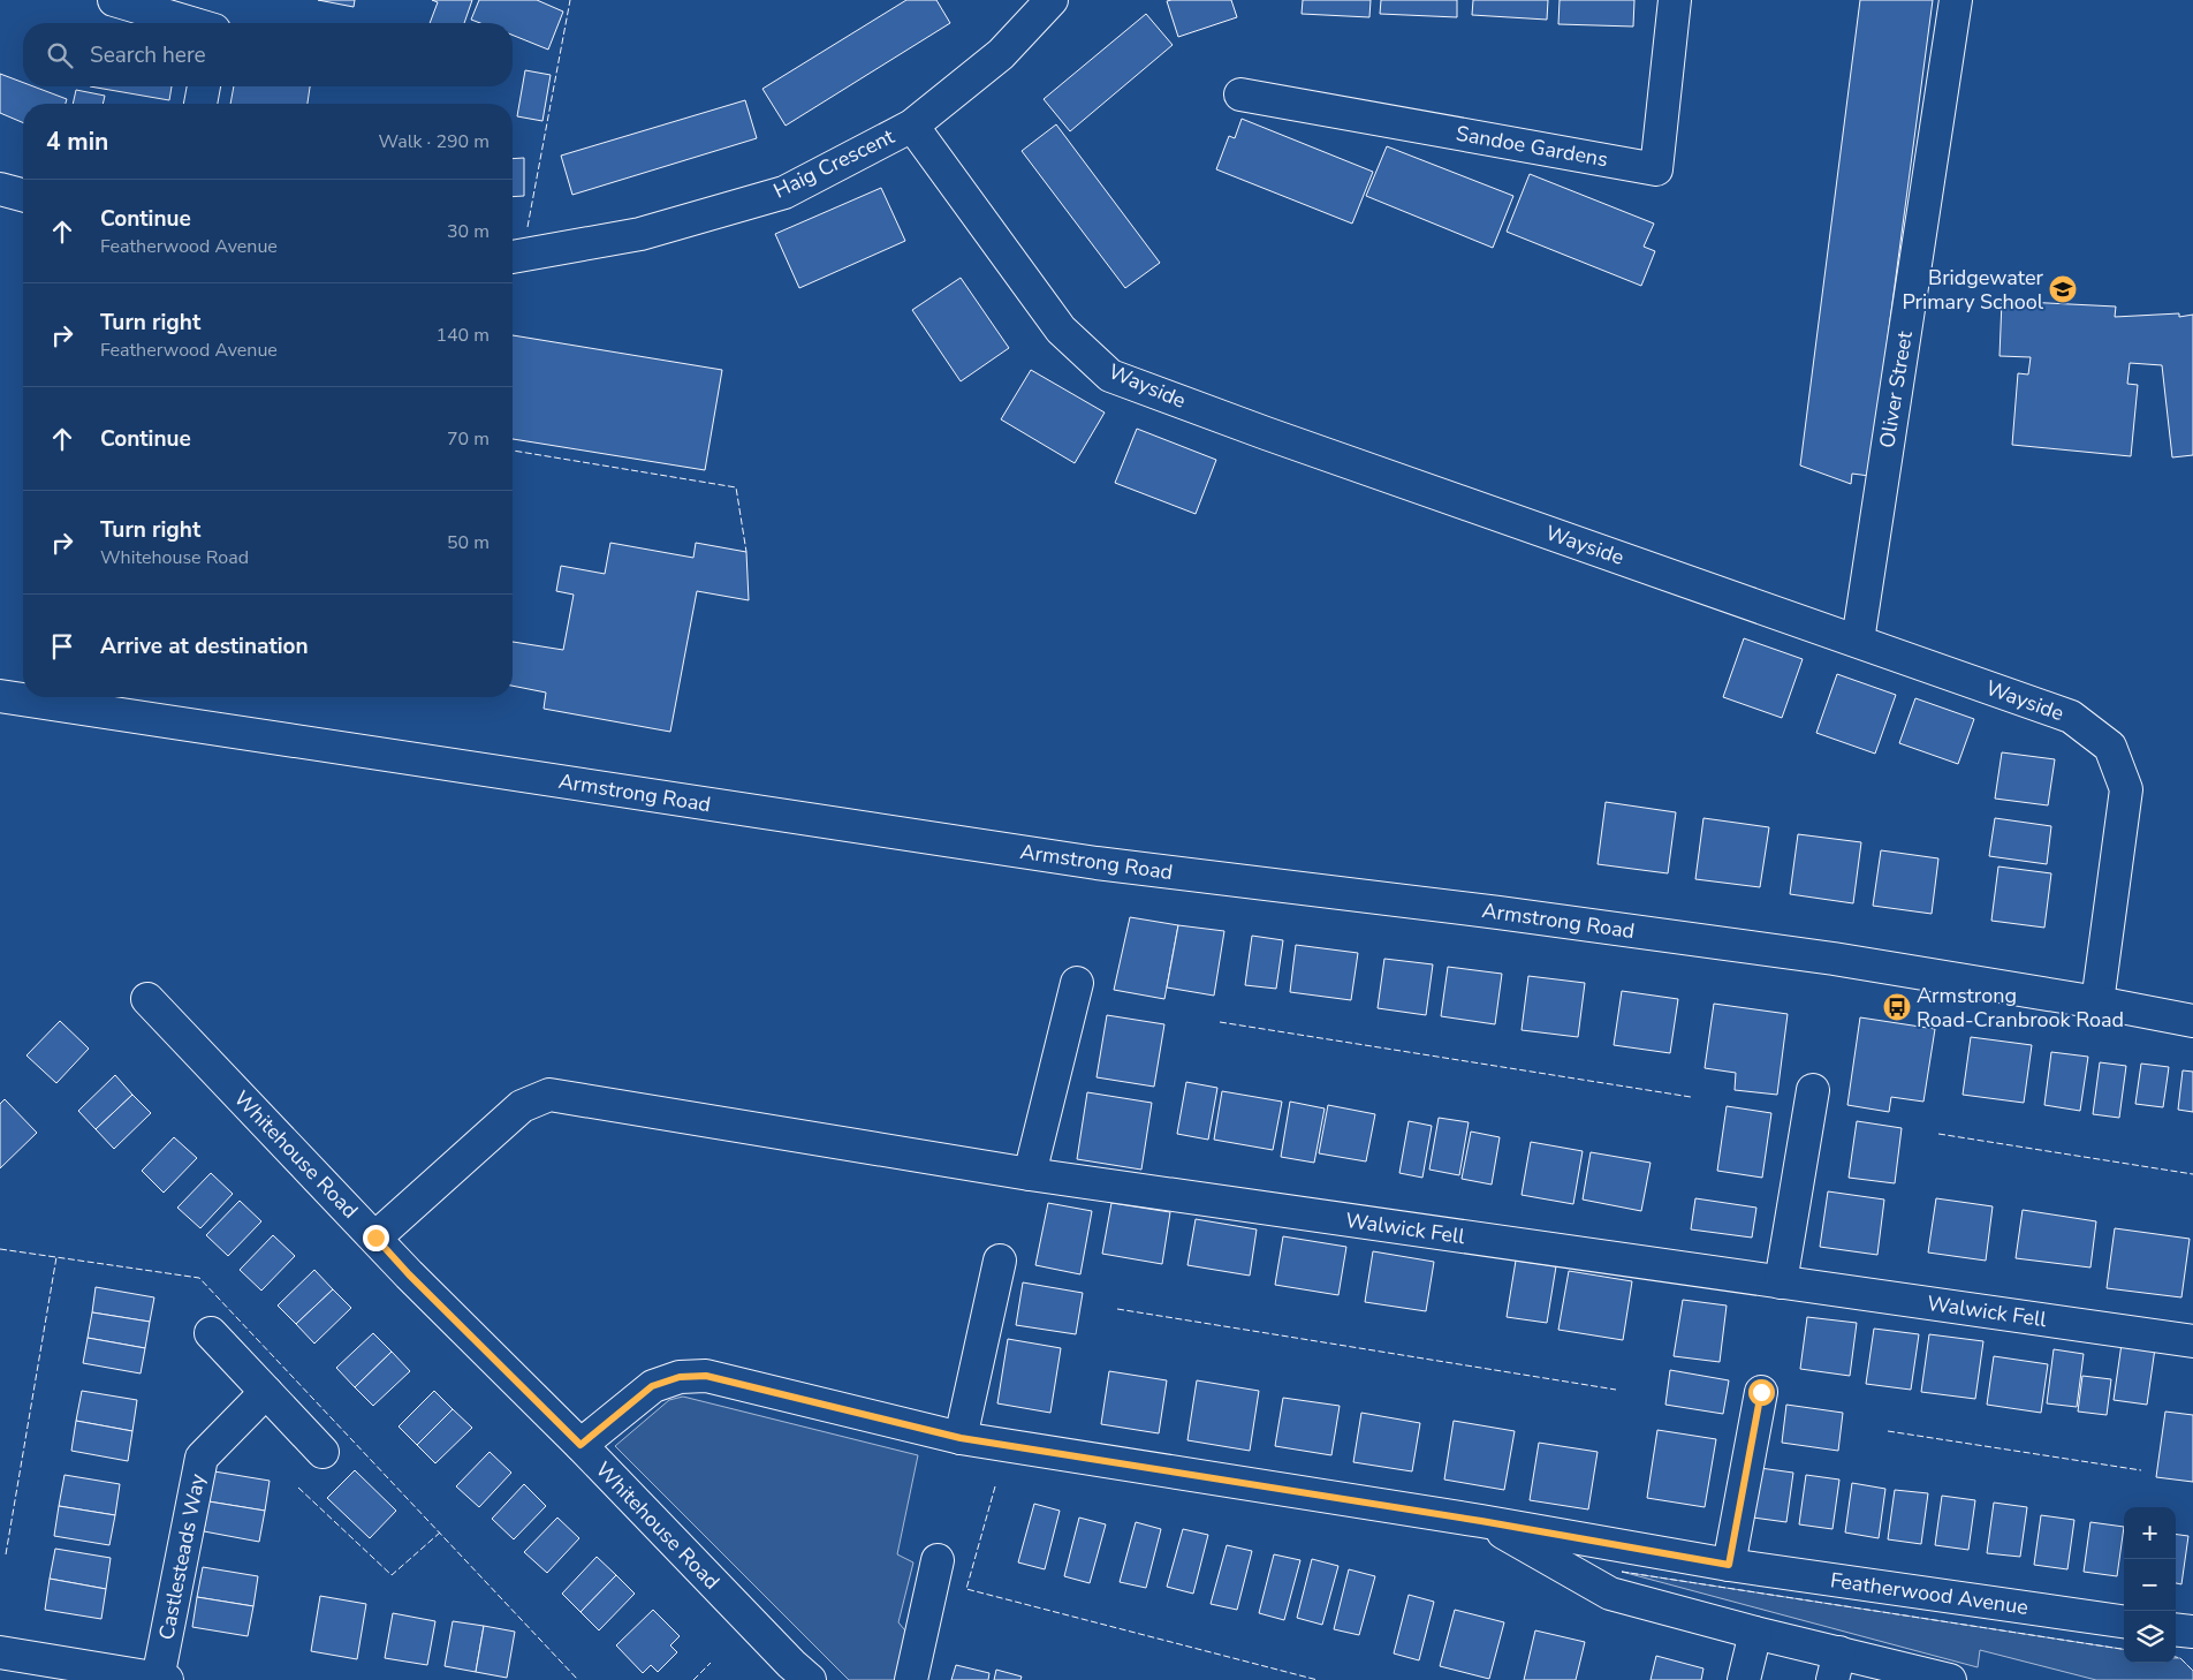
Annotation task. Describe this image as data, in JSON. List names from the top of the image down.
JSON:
{
  "streets": {
    "street": [
      "Sandoe Gardens",
      "Haig Crescent",
      "Wayside",
      "Oliver Street",
      "Armstrong Road",
      "Whitehouse Road",
      "Walwick Fell",
      "Castlesteads Way",
      "Featherwood Avenue"
    ]
  },
  "crossings": [
    ["Haig Crescent", "Wayside"],
    ["Wayside", "Oliver Street"],
    ["Wayside", "Armstrong Road"],
    ["Whitehouse Road", "Walwick Fell"],
    ["Whitehouse Road", "Featherwood Avenue"]
  ],
  "places": {
    "school or university": ["Bridgewater Primary School"],
    "bus stop": ["Armstrong Road-Cranbrook Road"]
  },
  "page": {
    "search": "Search here",
    "heading": ["4 min", "Walk · 290 m"],
    "list": [
      ["Continue", "Featherwood Avenue", "30 m"],
      ["Turn right", "Featherwood Avenue", "140 m"],
      ["Continue", "70 m"],
      ["Turn right", "Whitehouse Road", "50 m"],
      "Arrive at destination"
    ],
    "map_buttons": ["+", "−"]
  }
}
